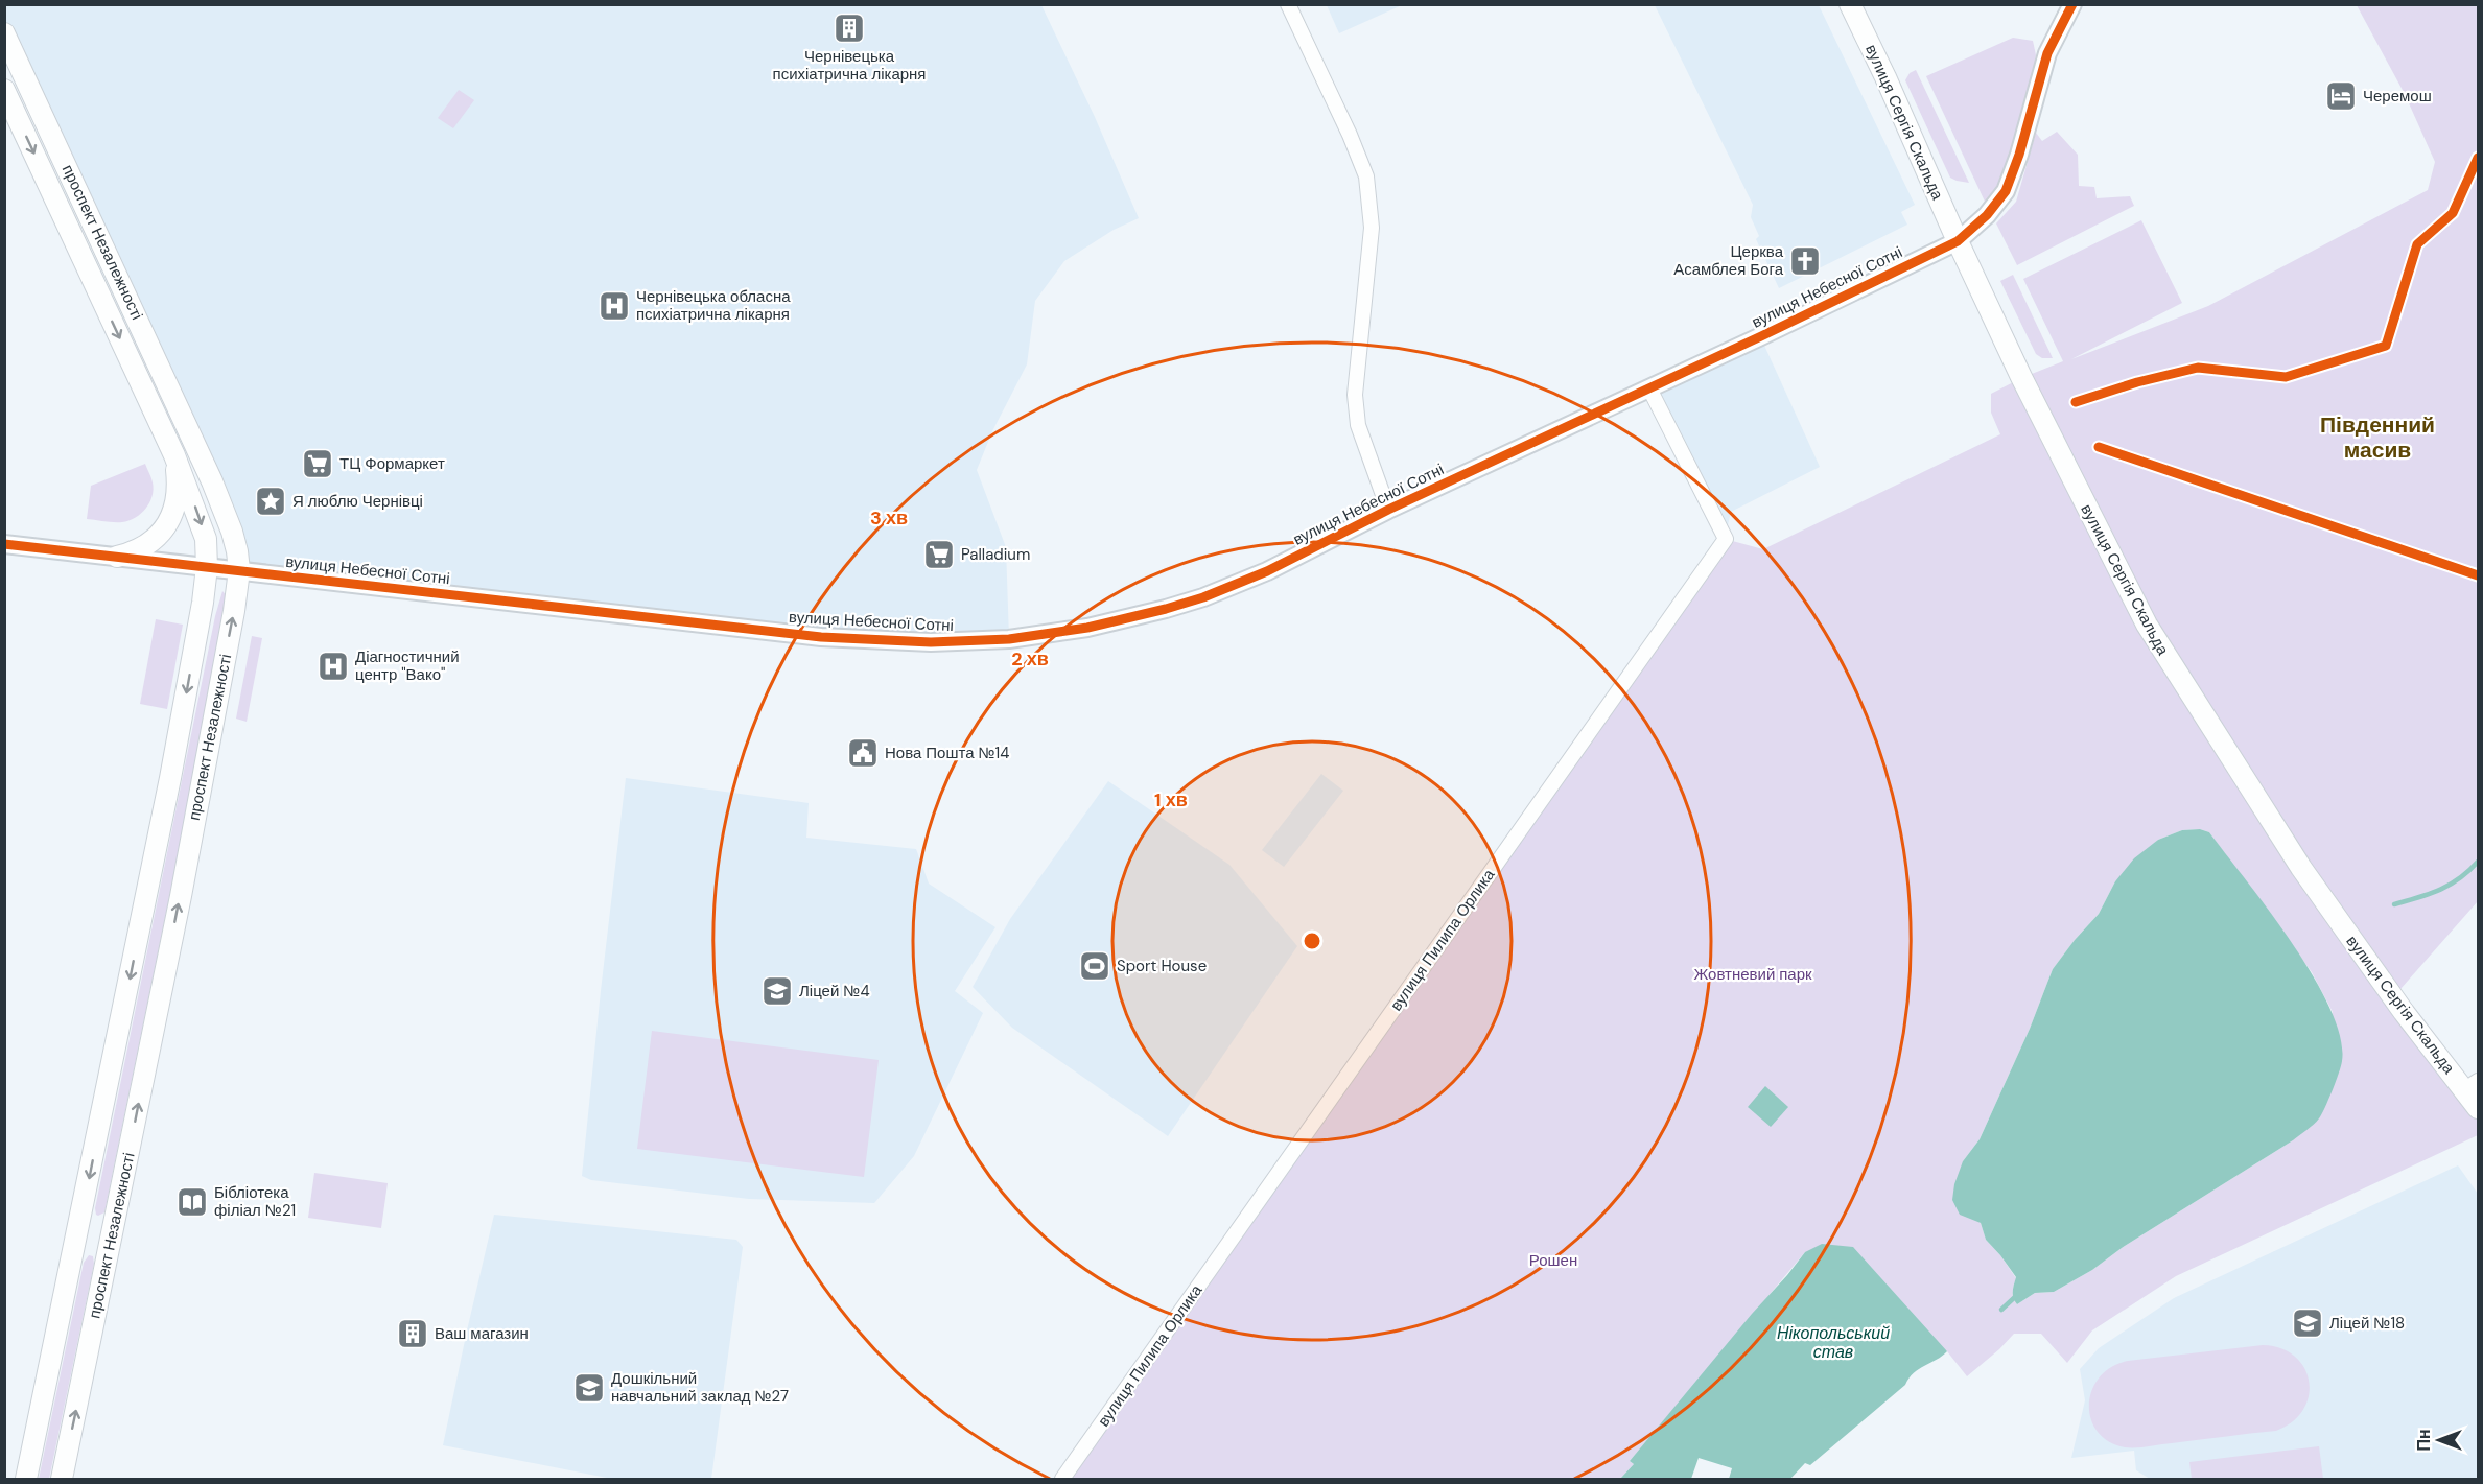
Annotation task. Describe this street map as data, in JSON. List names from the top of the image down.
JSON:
{
  "streets": {
    "main road": ["вулиця Сергія Скальда", "проспект Незалежності"],
    "street": ["вулиця Небесної Сотні", "вулиця Пилипа Орлика"]
  },
  "crossings": [
    ["вулиця Сергія Скальда", "вулиця Небесної Сотні"],
    ["проспект Незалежності", "вулиця Небесної Сотні"],
    ["вулиця Небесної Сотні", "вулиця Пилипа Орлика"]
  ],
  "districts": ["Південний масив"],
  "water": ["Нікопольський став"],
  "parks": ["Жовтневий парк", "Рошен"],
  "places": {
    "building": ["Чернівецька психіатрична лікарня", "Ваш магазин"],
    "hotel": ["Черемош"],
    "church": ["Церква Асамблея Бога"],
    "hospital": ["Чернівецька обласна психіатрична лікарня", "Діагностичний центр \"Вако\""],
    "supermarket": ["ТЦ Формаркет", "Palladium"],
    "place": ["Я люблю Чернівці"],
    "public building": ["Нова Пошта №14"],
    "sports": ["Sport House"],
    "school or university": ["Ліцей №4", "Ліцей №18", "Дошкільний навчальний заклад №27"],
    "library": ["Бібліотека філіал №21"]
  },
  "north": "left",
  "rings": ["3 хв", "2 хв", "1 хв"]
}
